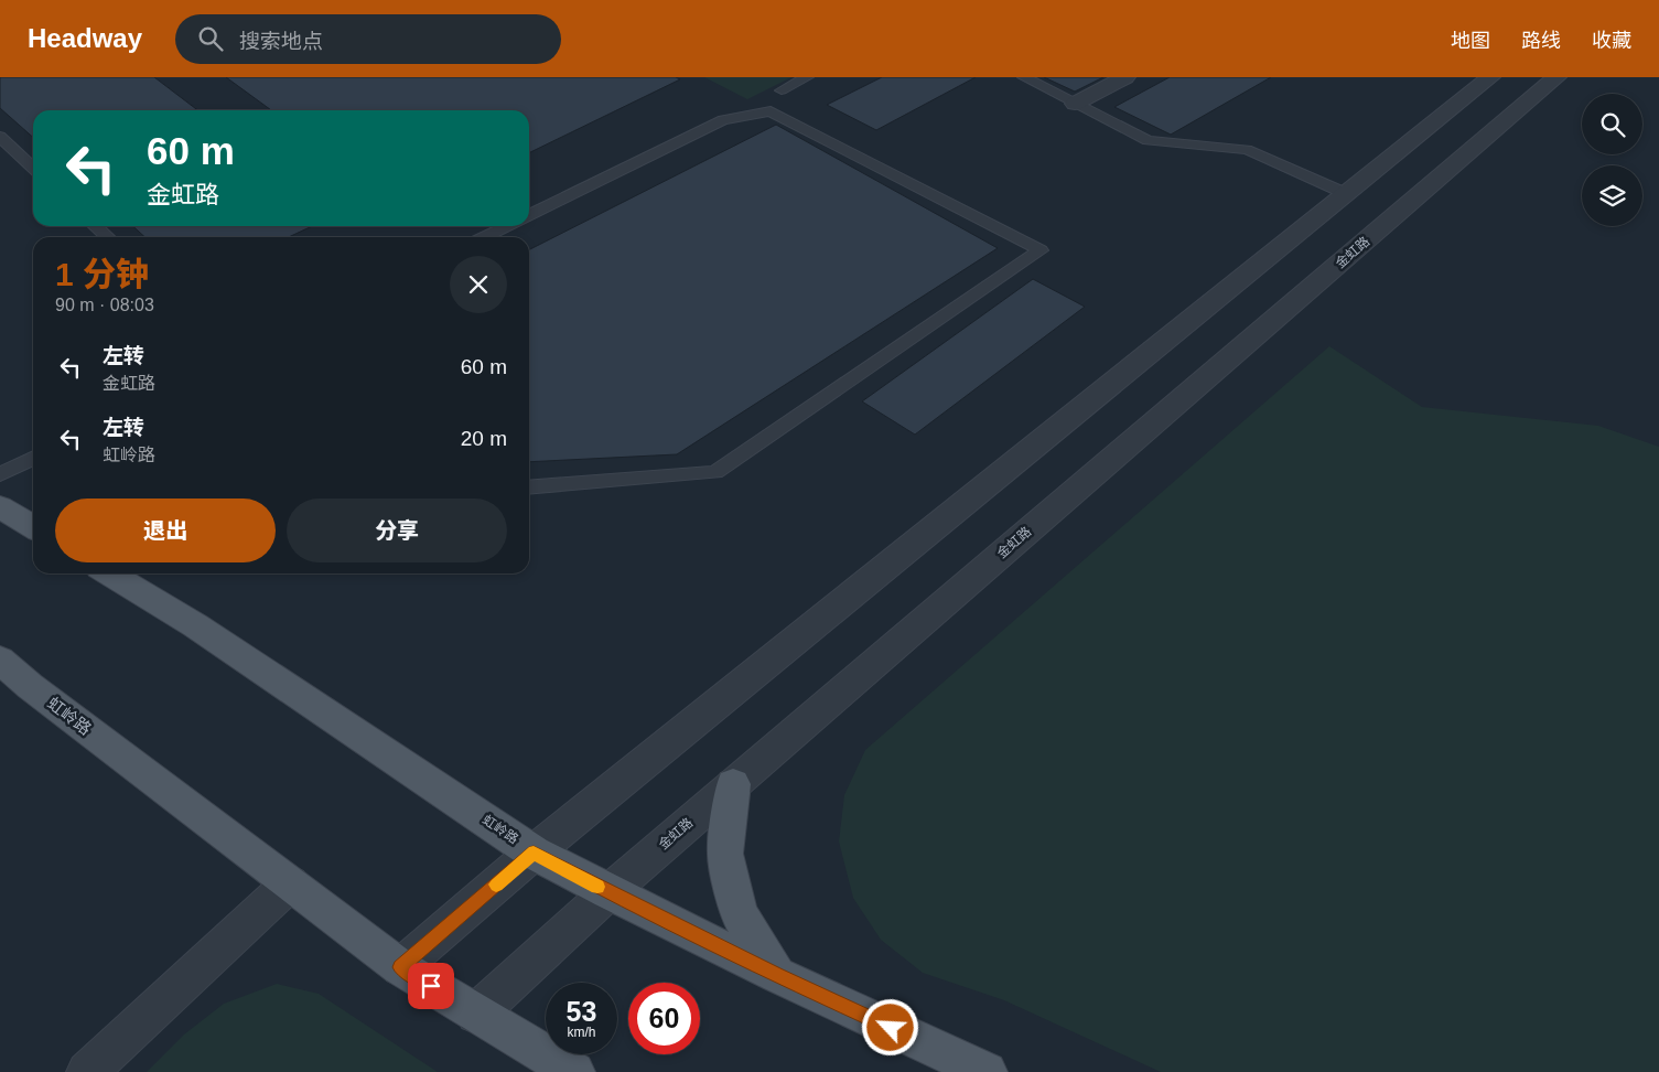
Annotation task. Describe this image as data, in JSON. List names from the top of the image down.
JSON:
{
  "streets": {
    "main road": ["虹岭路"],
    "street": ["金虹路"]
  },
  "crossings": [
    ["金虹路", "虹岭路"]
  ],
  "page": {
    "header": "Headway",
    "search": "搜索地点",
    "nav": ["地图", "路线", "收藏"],
    "turn": ["60 m", "金虹路"],
    "heading": ["1 分钟", "90 m · 08:03"],
    "list": [
      {
        "name": "左转",
        "note": "金虹路",
        "value": "60 m"
      },
      {
        "name": "左转",
        "note": "虹岭路",
        "value": "20 m"
      }
    ],
    "buttons": ["退出", "分享"],
    "speed": "53 km/h",
    "limit": "60"
  }
}
